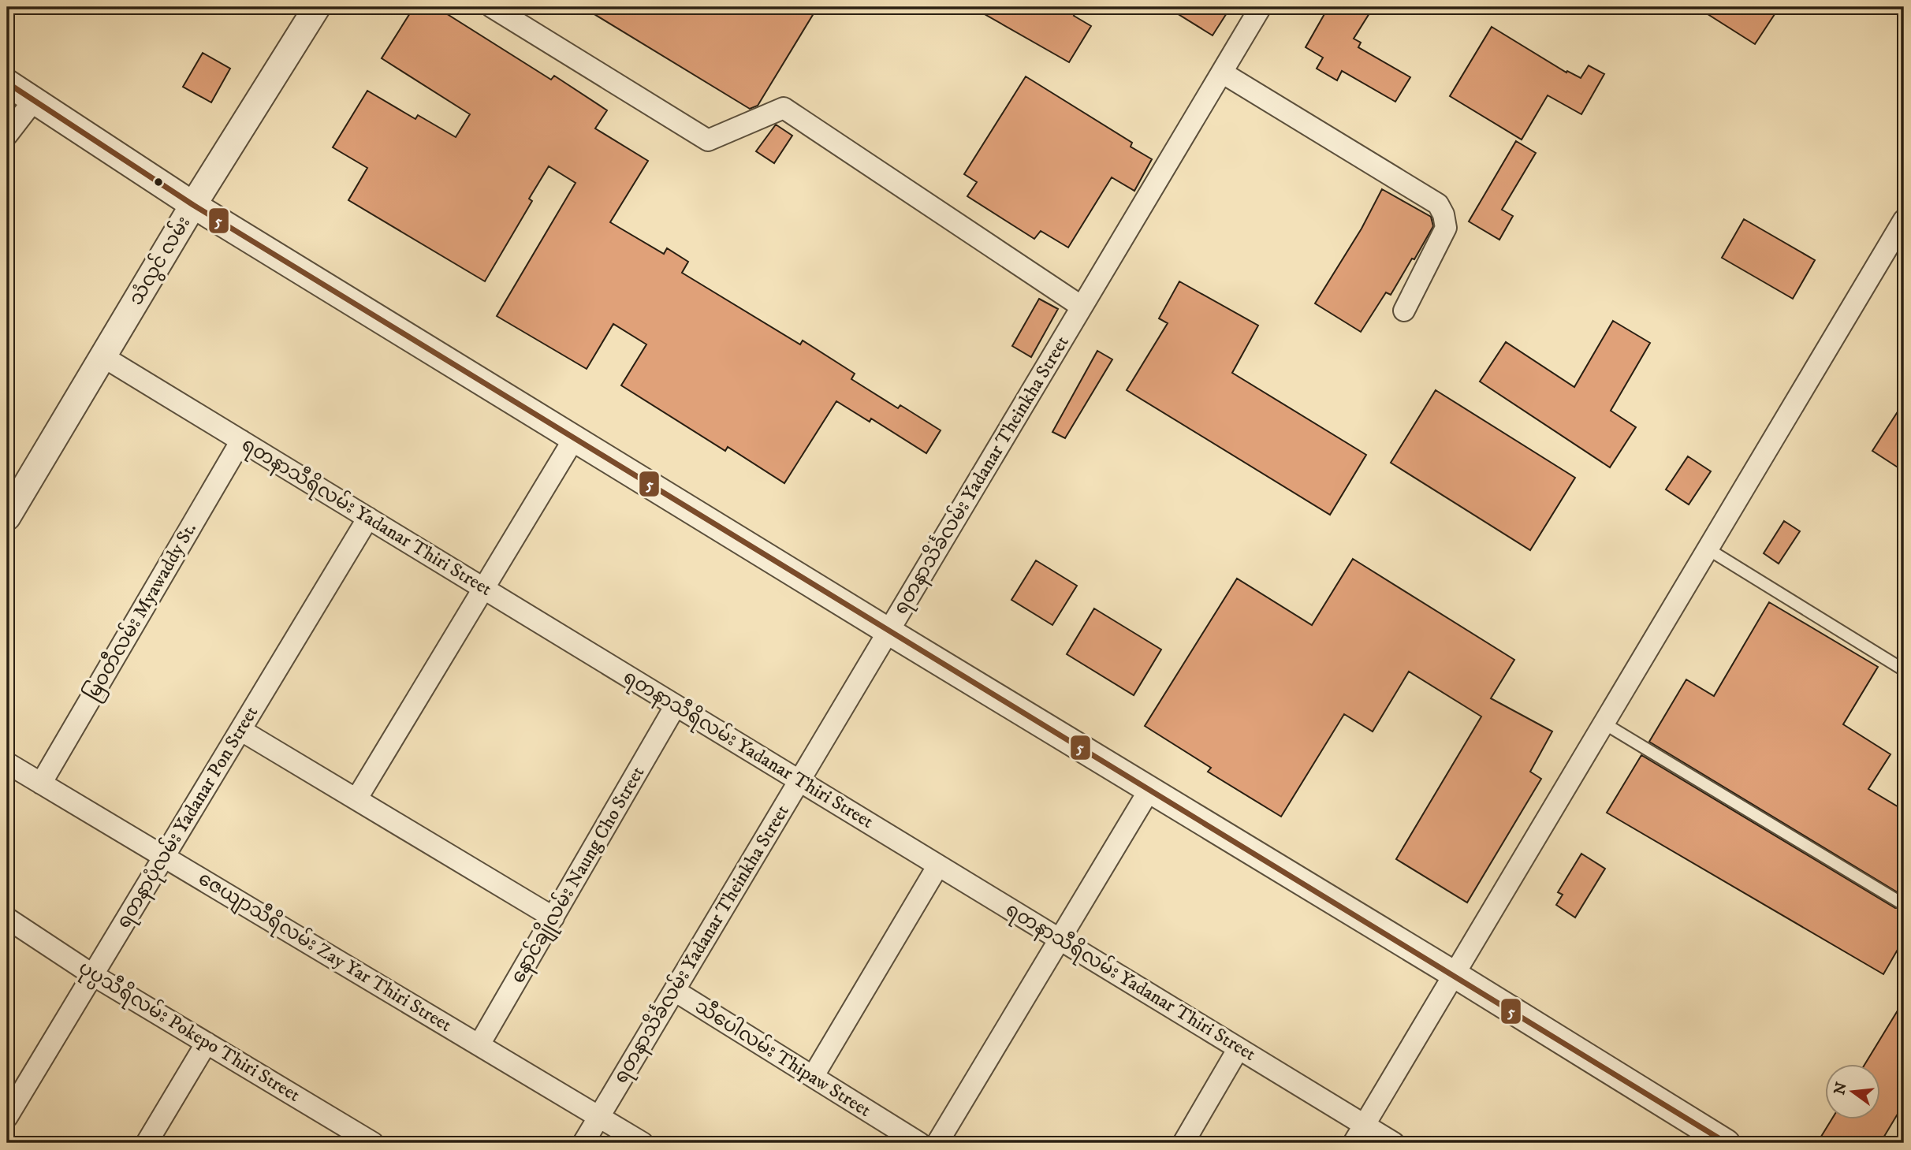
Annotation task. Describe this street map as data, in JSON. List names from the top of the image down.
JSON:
{
  "streets": {
    "street": [
      "သံလွင် လမ်း",
      "ရတနာသိင်္ခလမ်း Yadanar Theinkha Street",
      "ရတနာသီရိလမ်း Yadanar Thiri Street",
      "မြဝတီလမ်း Myawaddy St.",
      "ရတနာပုံလမ်း Yadanar Pon Street",
      "နောင်ချိုလမ်း Naung Cho Street",
      "ဇေယျာသီရိလမ်း Zay Yar Thiri Street",
      "ပုပ္ပသီရိလမ်း Pokepo Thiri Street",
      "သီပေါလမ်း Thipaw Street"
    ]
  },
  "crossings": [
    ["သံလွင် လမ်း", "ရတနာသီရိလမ်း Yadanar Thiri Street"],
    ["ရတနာသိင်္ခလမ်း Yadanar Theinkha Street", "ရတနာသီရိလမ်း Yadanar Thiri Street"],
    ["ရတနာသိင်္ခလမ်း Yadanar Theinkha Street", "ဇေယျာသီရိလမ်း Zay Yar Thiri Street"],
    ["ရတနာသိင်္ခလမ်း Yadanar Theinkha Street", "သီပေါလမ်း Thipaw Street"],
    ["ရတနာသီရိလမ်း Yadanar Thiri Street", "မြဝတီလမ်း Myawaddy St."],
    ["ရတနာသီရိလမ်း Yadanar Thiri Street", "ရတနာပုံလမ်း Yadanar Pon Street"],
    ["ရတနာသီရိလမ်း Yadanar Thiri Street", "နောင်ချိုလမ်း Naung Cho Street"],
    ["မြဝတီလမ်း Myawaddy St.", "ဇေယျာသီရိလမ်း Zay Yar Thiri Street"],
    ["ရတနာပုံလမ်း Yadanar Pon Street", "ဇေယျာသီရိလမ်း Zay Yar Thiri Street"],
    ["ရတနာပုံလမ်း Yadanar Pon Street", "ပုပ္ပသီရိလမ်း Pokepo Thiri Street"],
    ["နောင်ချိုလမ်း Naung Cho Street", "ဇေယျာသီရိလမ်း Zay Yar Thiri Street"]
  ],
  "lines": ["transit line 5"],
  "north": "left"
}
